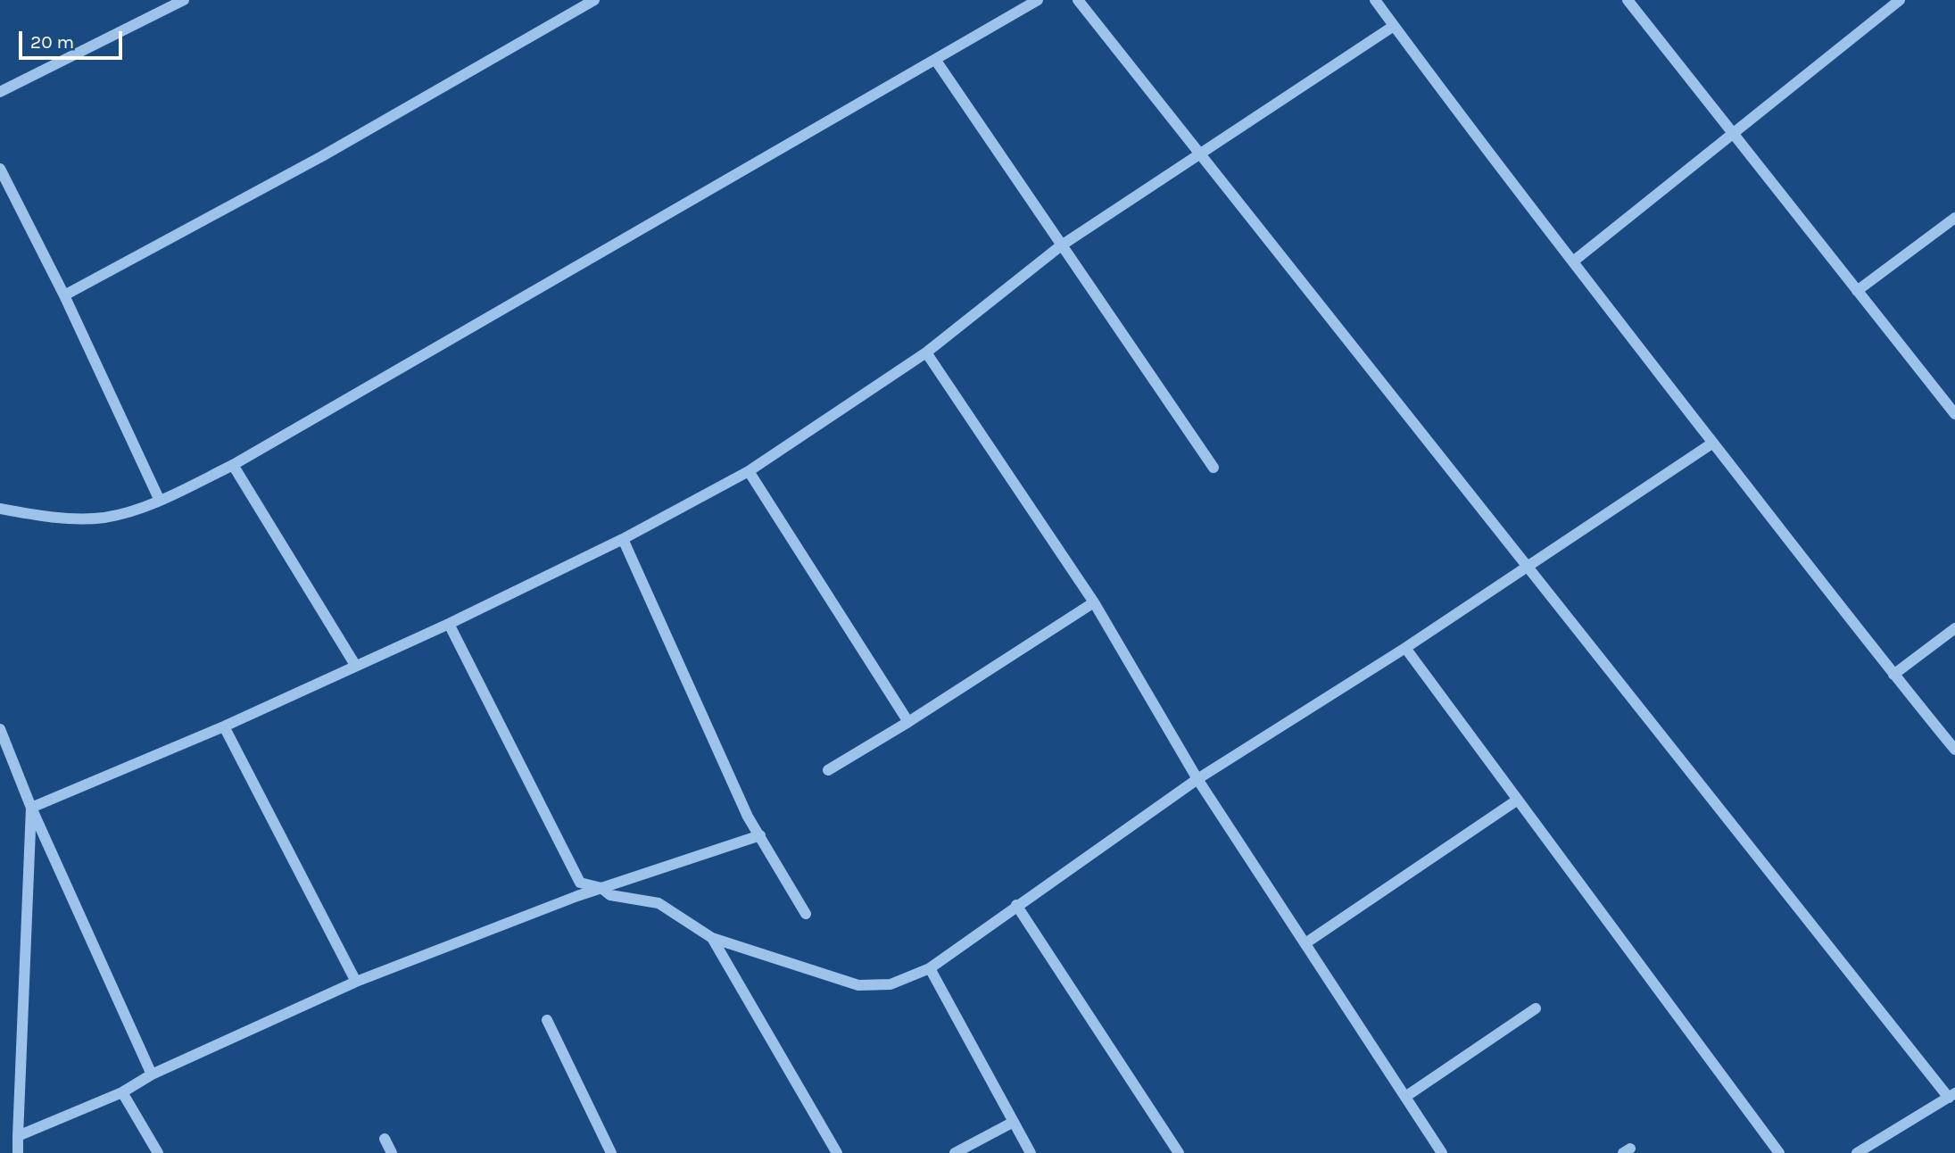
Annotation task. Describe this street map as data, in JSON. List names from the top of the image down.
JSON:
{
  "scale_bar": "20 m"
}
